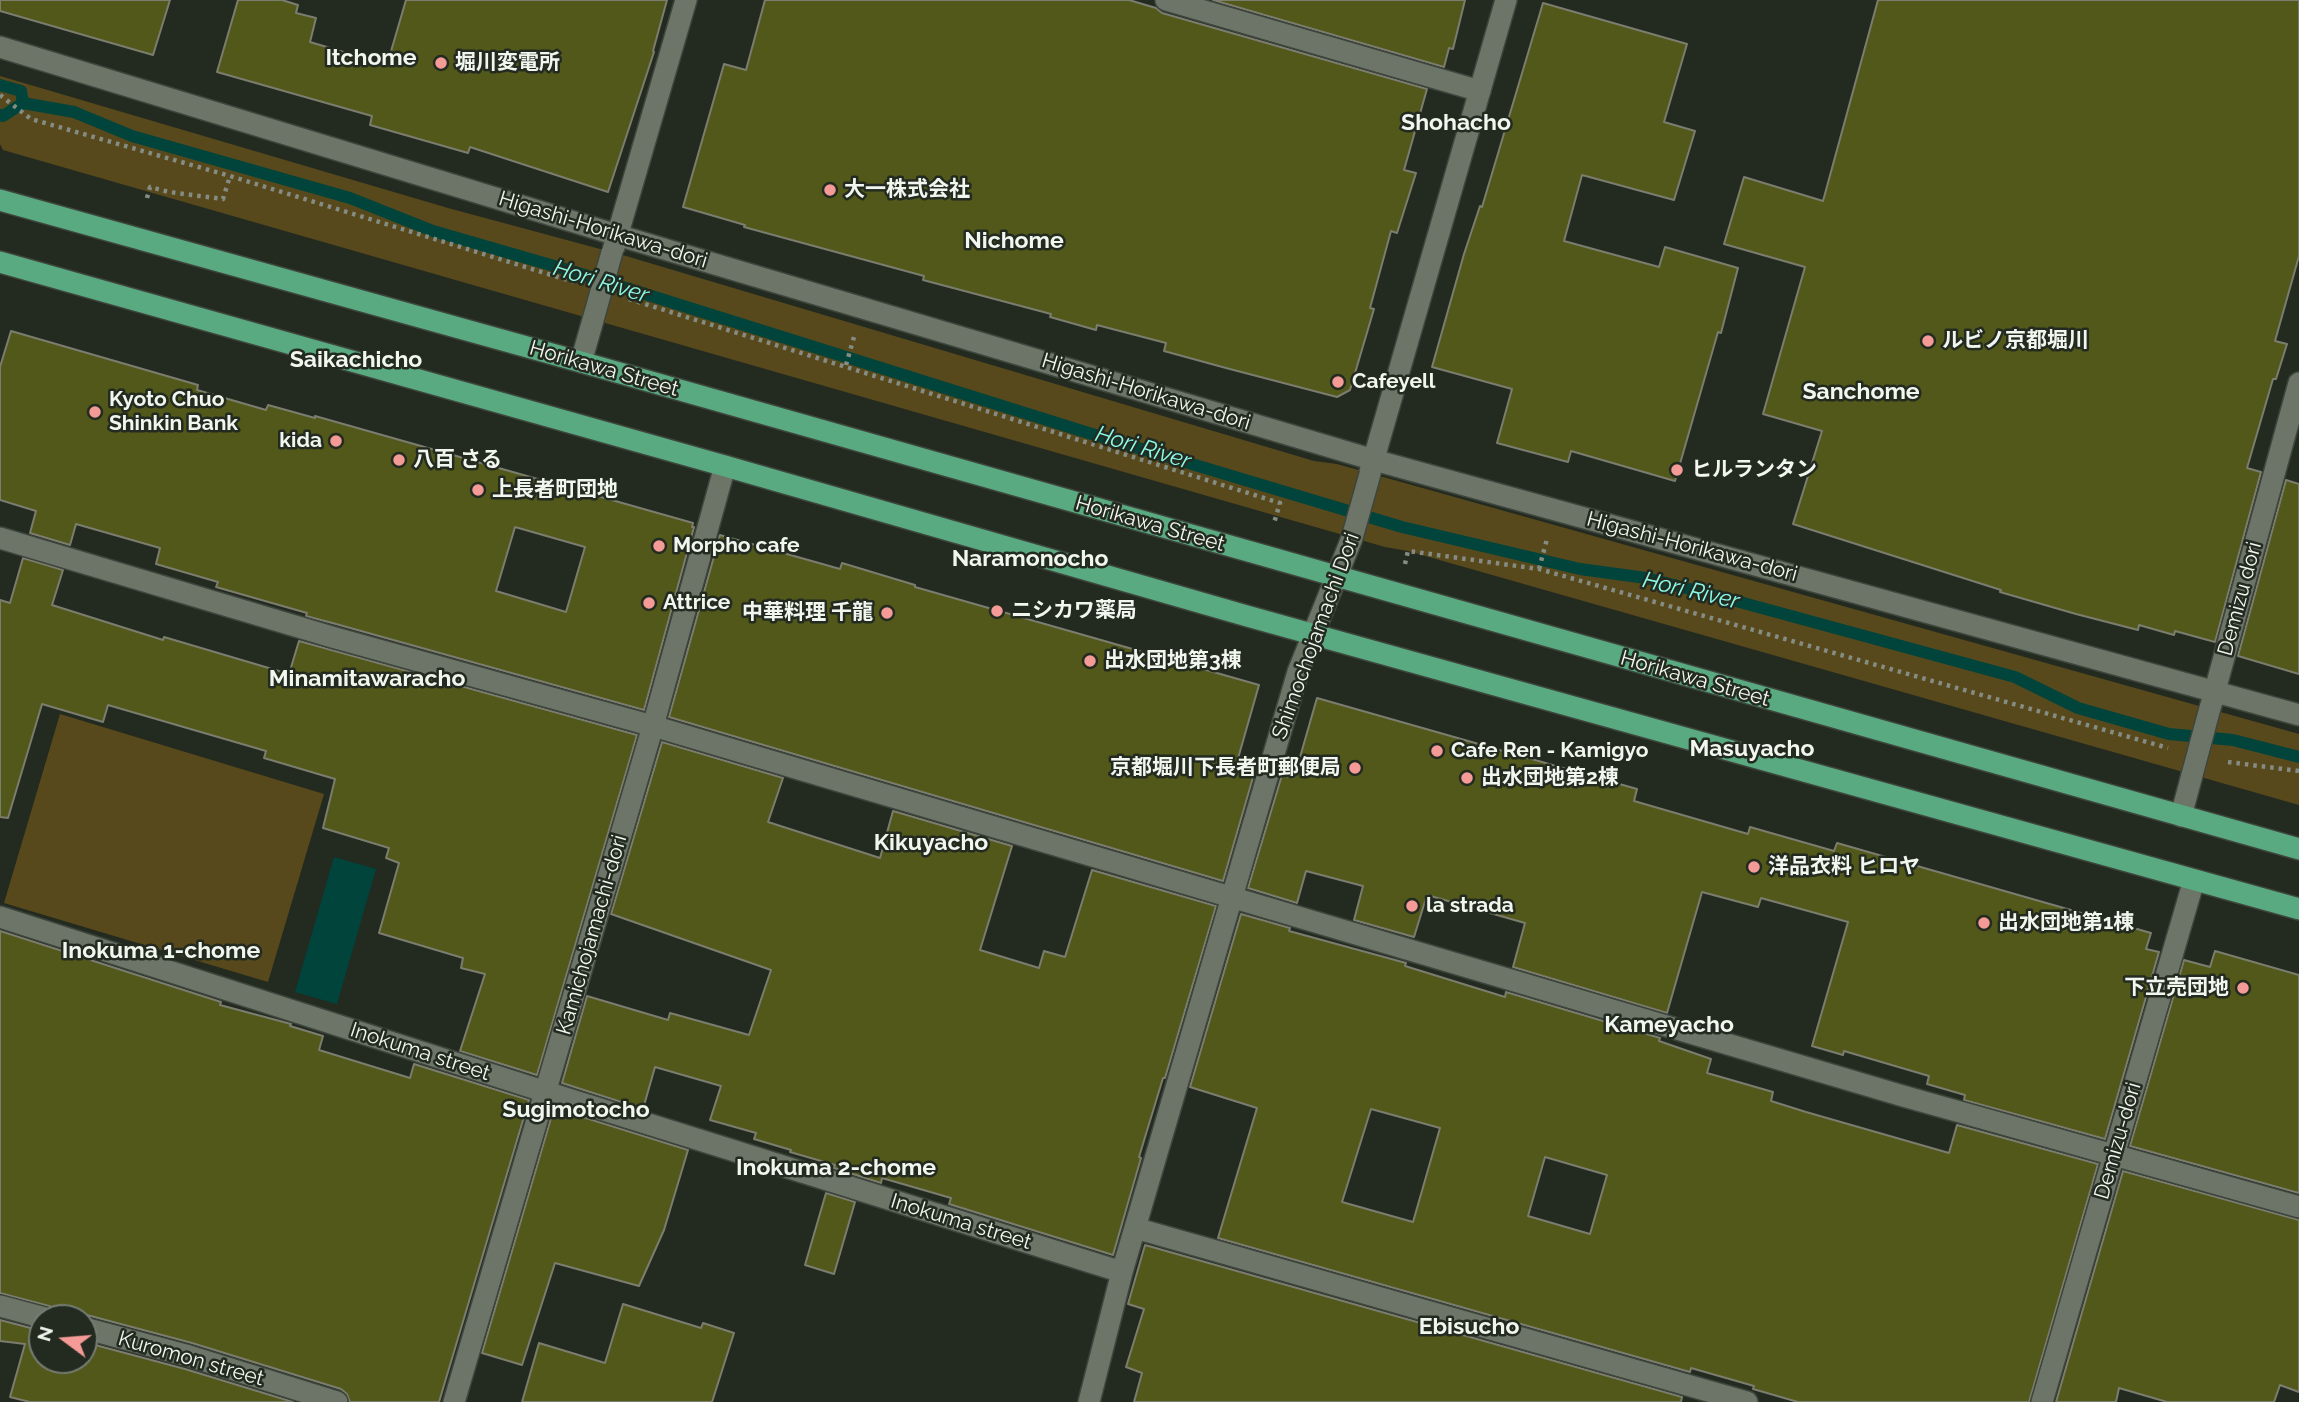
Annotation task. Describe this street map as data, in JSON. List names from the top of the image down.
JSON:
{
  "streets": {
    "main road": ["Horikawa Street"],
    "street": [
      "Higashi-Horikawa-dori",
      "Demizu dori",
      "Shimochojamachi Dori",
      "Kamichojamachi-dori",
      "Inokuma street",
      "Demizu-dori",
      "Kuromon street"
    ]
  },
  "crossings": [
    ["Higashi-Horikawa-dori", "Demizu dori"],
    ["Higashi-Horikawa-dori", "Shimochojamachi Dori"],
    ["Horikawa Street", "Demizu dori"],
    ["Horikawa Street", "Shimochojamachi Dori"],
    ["Shimochojamachi Dori", "Inokuma street"],
    ["Kamichojamachi-dori", "Inokuma street"]
  ],
  "districts": [
    "Itchome",
    "Shohacho",
    "Nichome",
    "Saikachicho",
    "Sanchome",
    "Naramonocho",
    "Minamitawaracho",
    "Masuyacho",
    "Kikuyacho",
    "Inokuma 1-chome",
    "Kameyacho",
    "Sugimotocho",
    "Inokuma 2-chome",
    "Ebisucho"
  ],
  "water": ["Hori River"],
  "places": [
    "堀川変電所",
    "大一株式会社",
    "ルビノ京都堀川",
    "Cafeyell",
    "Kyoto Chuo Shinkin Bank",
    "kida",
    "八百 さる",
    "ヒルランタン",
    "上長者町団地",
    "Morpho cafe",
    "Attrice",
    "ニシカワ薬局",
    "中華料理 千龍",
    "出水団地第3棟",
    "Cafe Ren - Kamigyo",
    "京都堀川下長者町郵便局",
    "出水団地第2棟",
    "洋品衣料 ヒロヤ",
    "la strada",
    "出水団地第1棟",
    "下立売団地"
  ],
  "north": "left"
}
